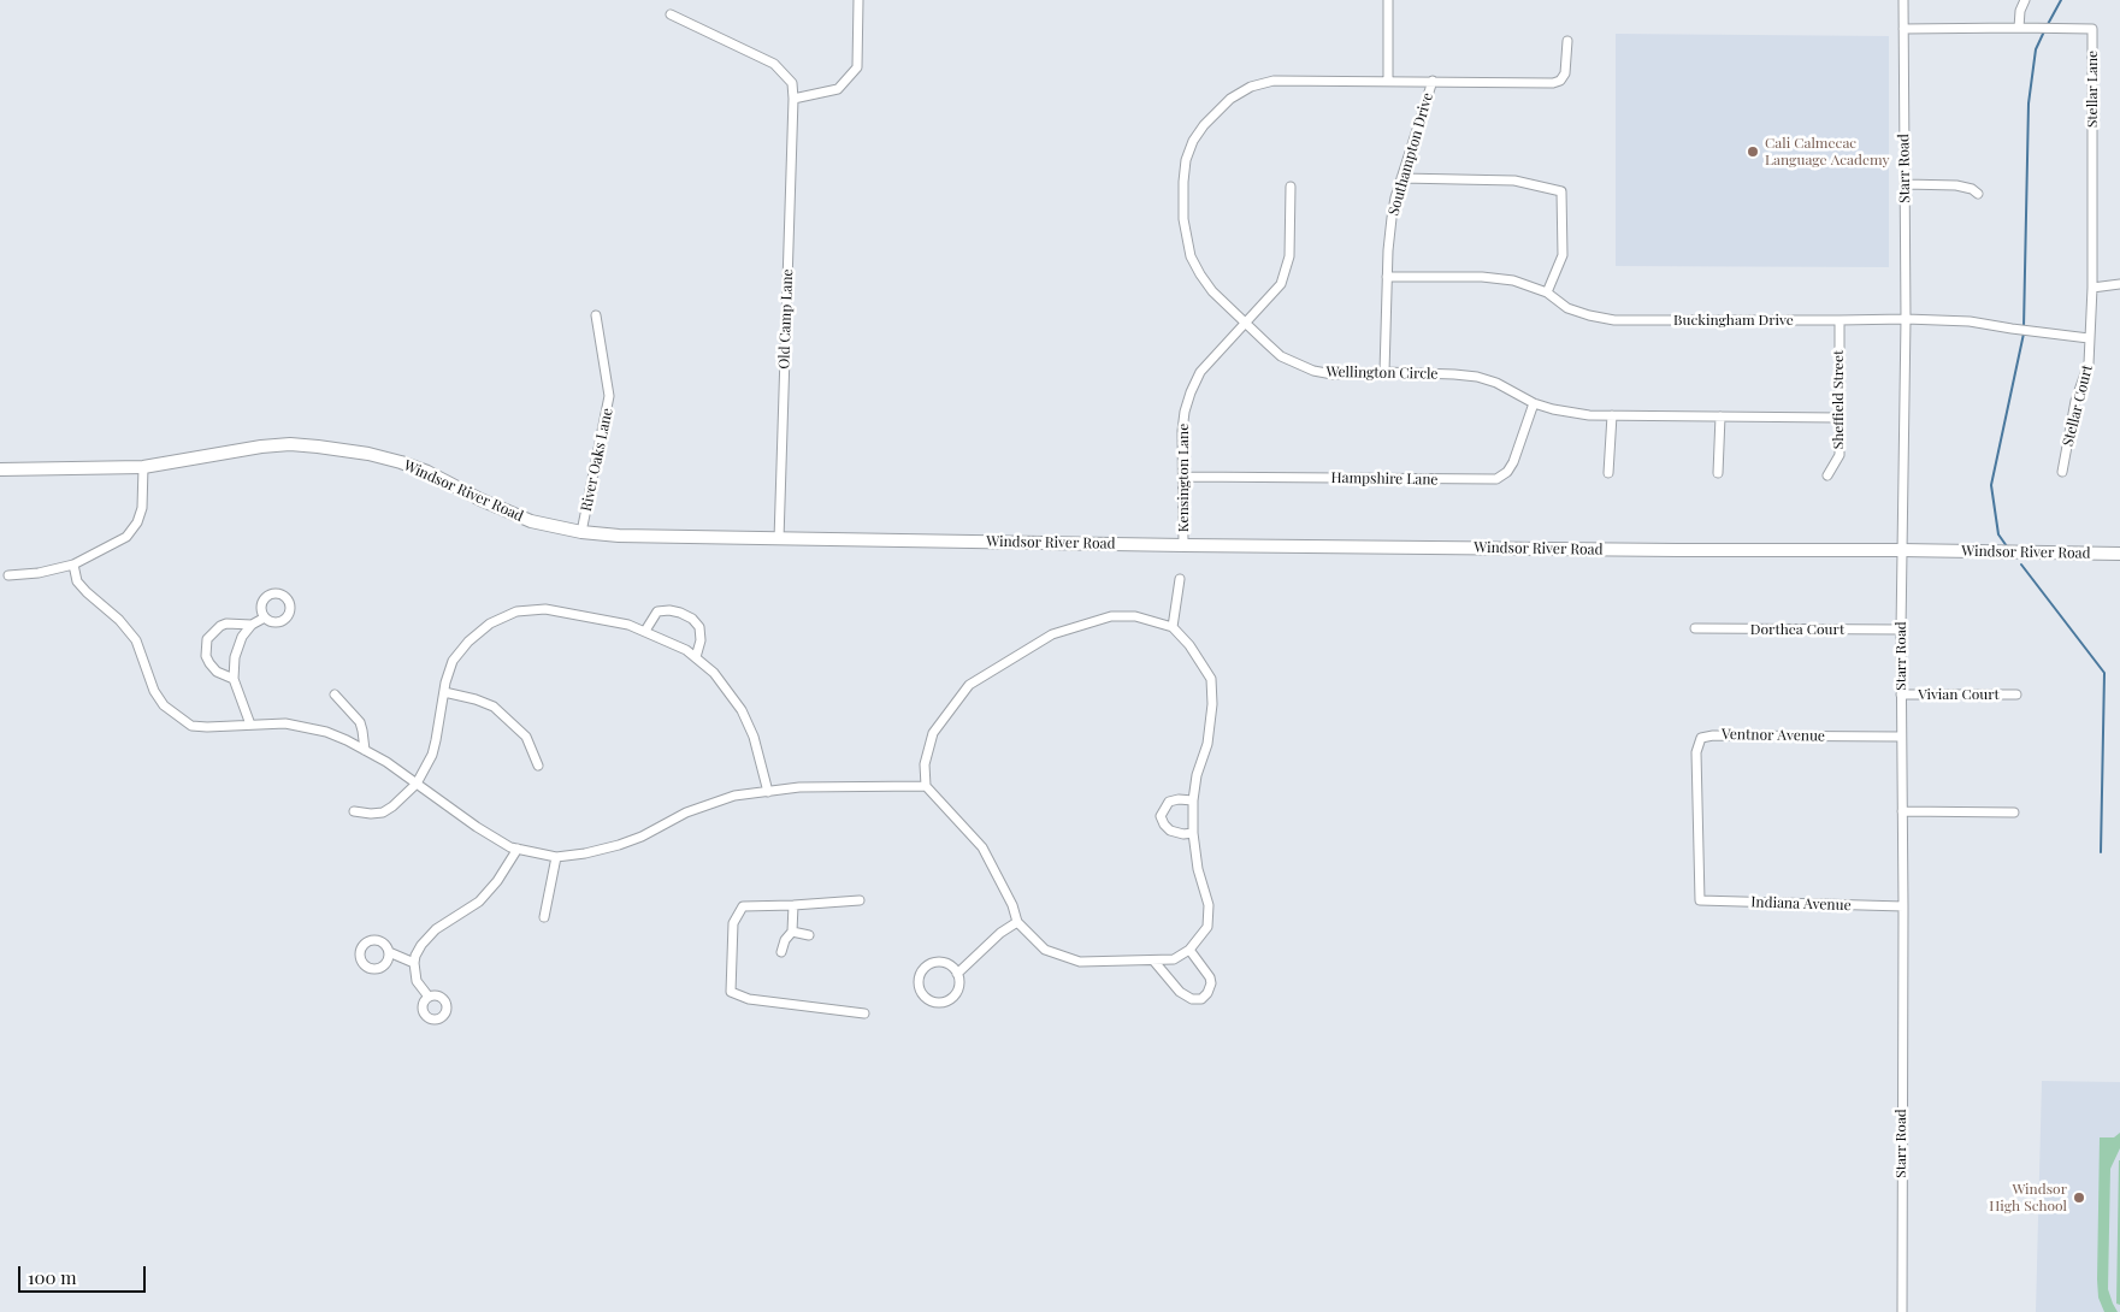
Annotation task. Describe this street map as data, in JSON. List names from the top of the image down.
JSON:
{
  "streets": {
    "main road": ["Windsor River Road"],
    "street": [
      "Stellar Lane",
      "Southampton Drive",
      "Starr Road",
      "Old Camp Lane",
      "Buckingham Drive",
      "Wellington Circle",
      "Sheffield Street",
      "Stellar Court",
      "River Oaks Lane",
      "Kensington Lane",
      "Hampshire Lane",
      "Dorthea Court",
      "Vivian Court",
      "Ventnor Avenue",
      "Indiana Avenue"
    ]
  },
  "crossings": [
    ["Stellar Lane", "Starr Road"],
    ["Stellar Lane", "Buckingham Drive"],
    ["Stellar Lane", "Stellar Court"],
    ["Southampton Drive", "Buckingham Drive"],
    ["Southampton Drive", "Wellington Circle"],
    ["Starr Road", "Buckingham Drive"],
    ["Starr Road", "Windsor River Road"],
    ["Starr Road", "Dorthea Court"],
    ["Starr Road", "Vivian Court"],
    ["Starr Road", "Ventnor Avenue"],
    ["Starr Road", "Indiana Avenue"],
    ["Old Camp Lane", "Windsor River Road"],
    ["Buckingham Drive", "Sheffield Street"],
    ["Buckingham Drive", "Stellar Court"],
    ["Wellington Circle", "Sheffield Street"],
    ["Wellington Circle", "Kensington Lane"],
    ["Wellington Circle", "Hampshire Lane"],
    ["River Oaks Lane", "Windsor River Road"],
    ["Kensington Lane", "Hampshire Lane"],
    ["Kensington Lane", "Windsor River Road"],
    ["Ventnor Avenue", "Indiana Avenue"]
  ],
  "places": ["Cali Calmecac Language Academy", "Windsor High School"],
  "scale_bar": "100 m"
}
